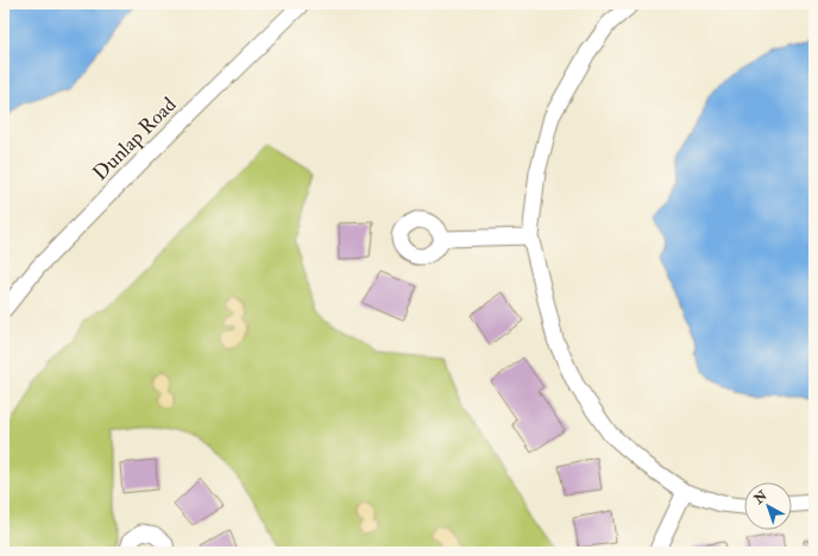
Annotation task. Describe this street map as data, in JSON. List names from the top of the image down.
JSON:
{
  "streets": {
    "street": ["Dunlap Road"]
  },
  "north": "top left"
}
